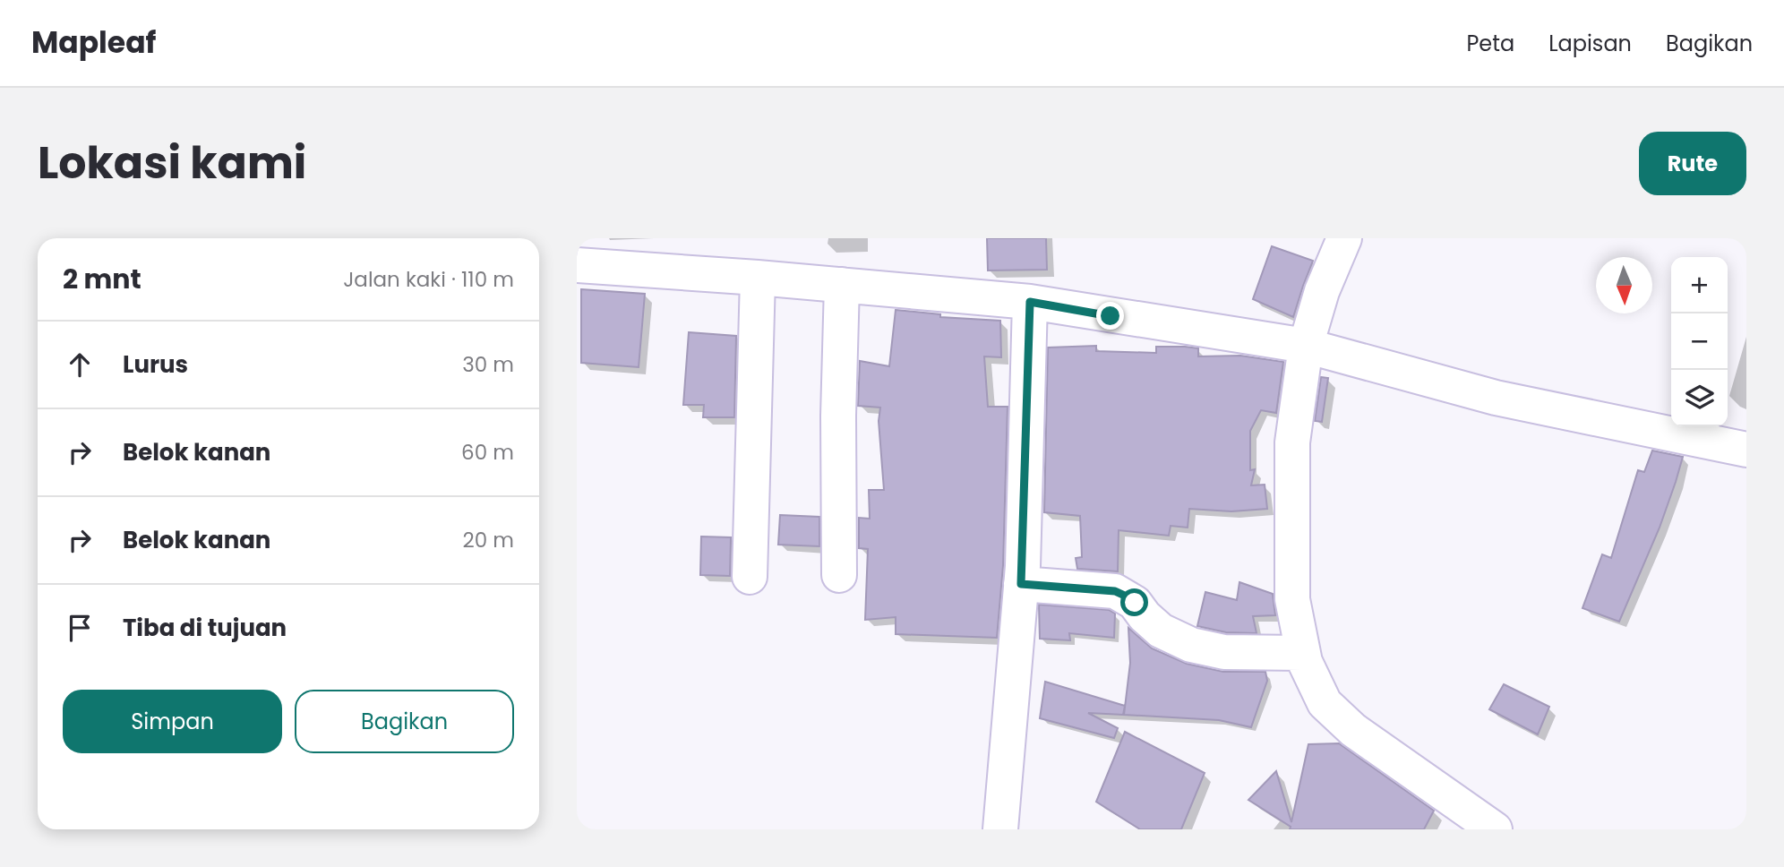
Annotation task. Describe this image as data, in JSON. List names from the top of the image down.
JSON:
{
  "north": "bottom",
  "page": {
    "header": "Mapleaf",
    "nav": ["Peta", "Lapisan", "Bagikan"],
    "title": "Lokasi kami",
    "buttons": [
      "Rute",
      ["Simpan", "Bagikan"]
    ],
    "heading": ["2 mnt", "Jalan kaki · 110 m"],
    "map_buttons": ["+", "−"],
    "list": [
      ["Lurus", "30 m"],
      ["Belok kanan", "60 m"],
      ["Belok kanan", "20 m"],
      "Tiba di tujuan"
    ]
  }
}
